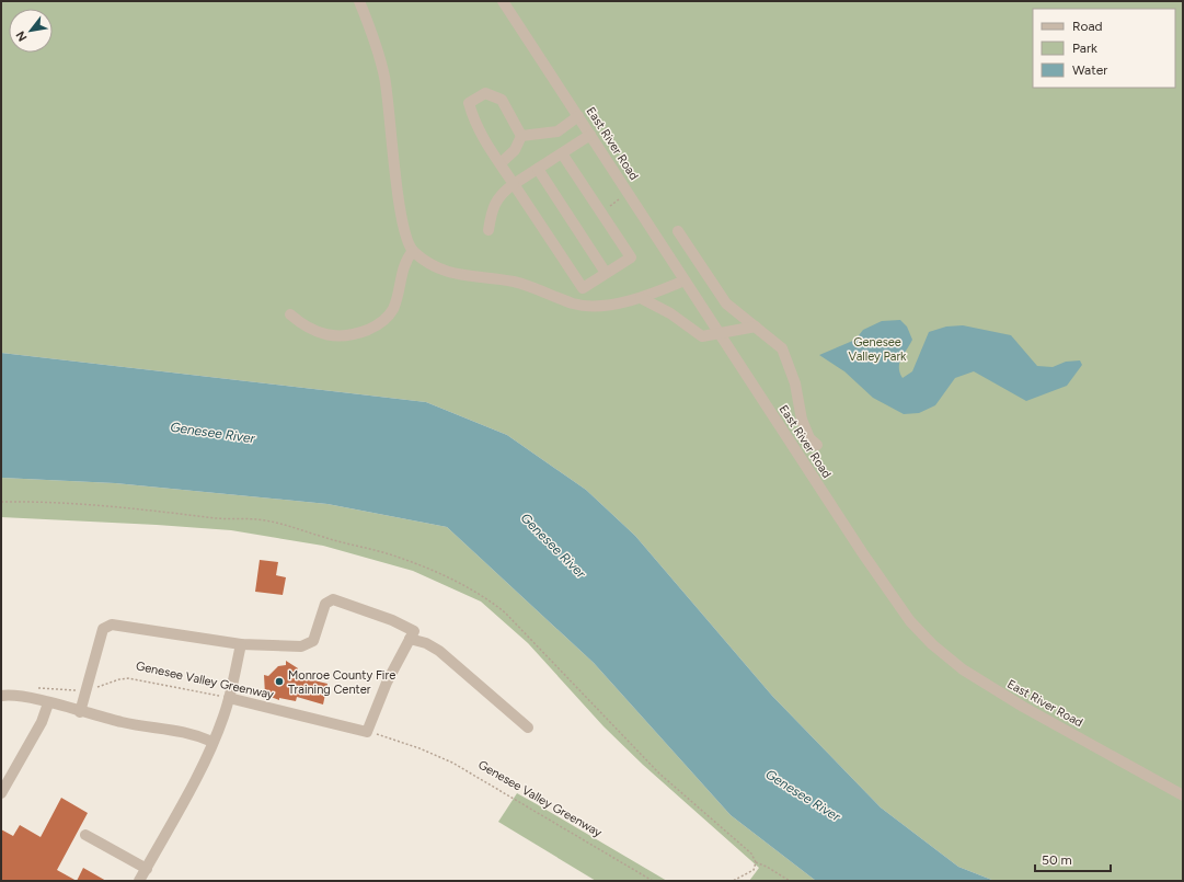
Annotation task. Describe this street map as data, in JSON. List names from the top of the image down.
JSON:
{
  "streets": {
    "street": ["East River Road", "Genesee Valley Greenway"]
  },
  "water": ["Genesee River"],
  "parks": ["Genesee Valley Park"],
  "places": ["Monroe County Fire Training Center"],
  "legend": ["Road", "Park", "Water"],
  "scale_bar": "50 m",
  "north": "bottom left"
}
